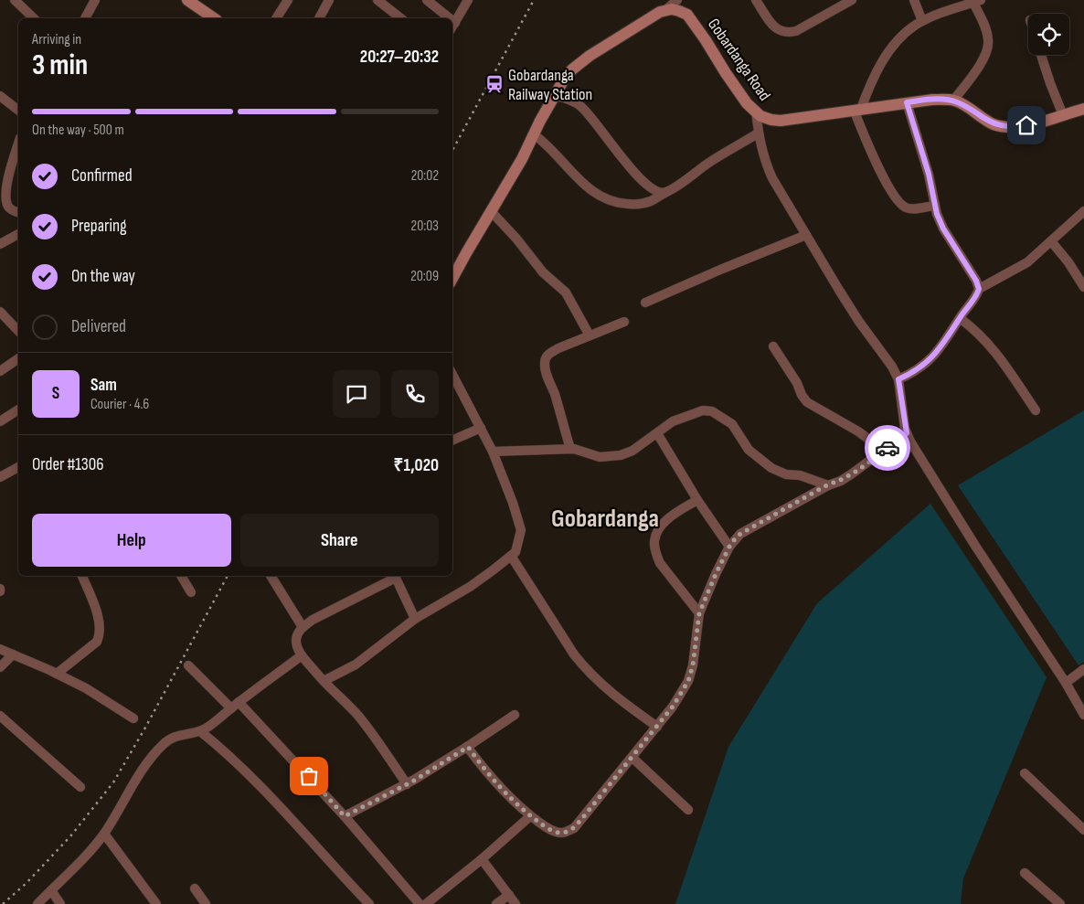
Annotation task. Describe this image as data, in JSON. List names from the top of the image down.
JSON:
{
  "streets": {
    "main road": ["Gobardanga Road"]
  },
  "districts": ["Gobardanga"],
  "places": {
    "station": ["Gobardanga Railway Station"]
  },
  "page": {
    "heading": ["3 min", "Arriving in", "20:27–20:32"],
    "panel": [
      "Sam",
      "Courier · 4.6",
      "Order #1306",
      "₹1,020"
    ],
    "bar": "On the way · 500 m",
    "list": [
      ["Confirmed", "20:02"],
      ["Preparing", "20:03"],
      ["On the way", "20:09"],
      "Delivered"
    ],
    "round": "S",
    "buttons": ["Help", "Share"]
  }
}
